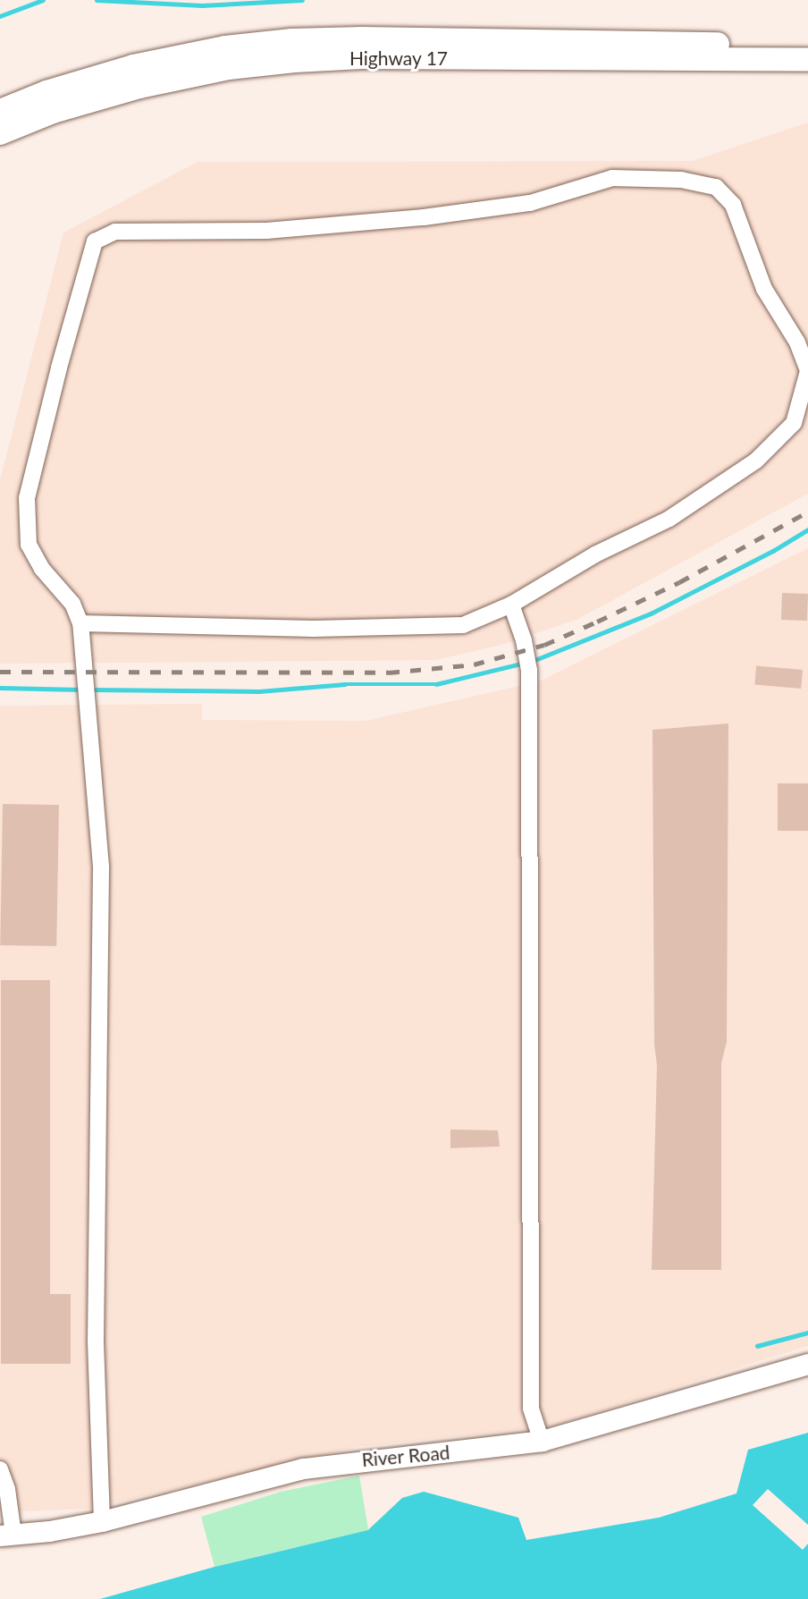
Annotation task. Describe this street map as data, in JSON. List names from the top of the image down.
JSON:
{
  "streets": {
    "highway": ["Highway 17"],
    "main road": ["River Road"]
  }
}
